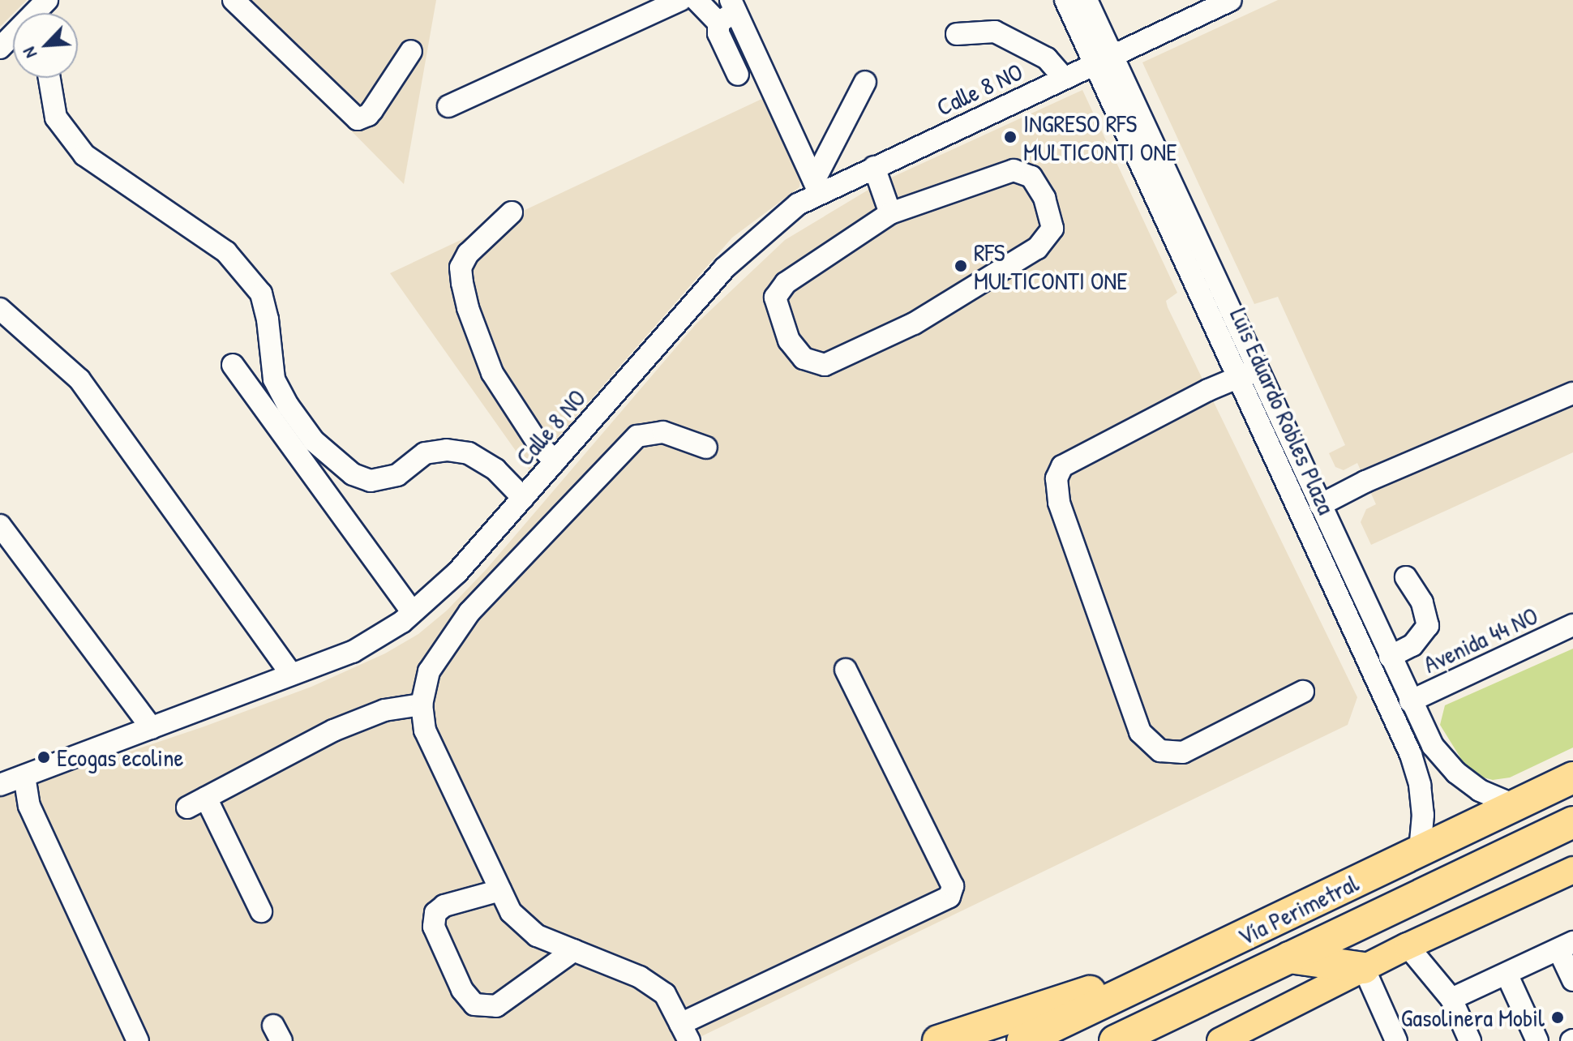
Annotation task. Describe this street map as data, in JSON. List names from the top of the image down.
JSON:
{
  "streets": {
    "highway": ["Vía Perimetral"],
    "street": ["Calle 8 NO", "Luis Eduardo Robles Plaza", "Avenida 44 NO"]
  },
  "crossings": [
    ["Calle 8 NO", "Luis Eduardo Robles Plaza"],
    ["Luis Eduardo Robles Plaza", "Avenida 44 NO"],
    ["Luis Eduardo Robles Plaza", "Vía Perimetral"]
  ],
  "places": [
    "INGRESO RFS MULTICONTI ONE",
    "RFS MULTICONTI ONE",
    "Ecogas ecoline",
    "Gasolinera Mobil"
  ],
  "north": "bottom left"
}
